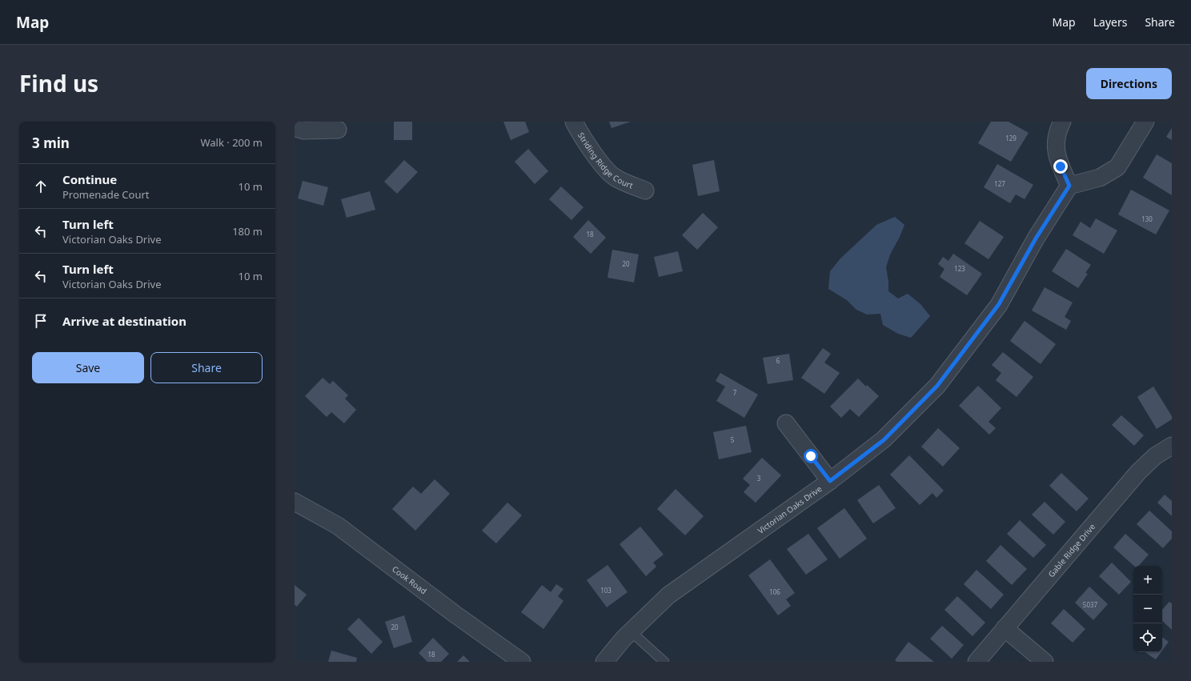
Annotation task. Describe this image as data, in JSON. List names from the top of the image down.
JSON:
{
  "streets": {
    "street": [
      "Striding Ridge Court",
      "Victorian Oaks Drive",
      "Gable Ridge Drive",
      "Cook Road"
    ]
  },
  "house_numbers": [
    "129",
    "127",
    "130",
    "18",
    "20",
    "123",
    "6",
    "7",
    "5",
    "3",
    "103",
    "106",
    "5037",
    "20",
    "18"
  ],
  "page": {
    "header": "Map",
    "nav": ["Map", "Layers", "Share"],
    "title": "Find us",
    "buttons": [
      "Directions",
      ["Save", "Share"]
    ],
    "heading": ["3 min", "Walk · 200 m"],
    "list": [
      ["Continue", "Promenade Court", "10 m"],
      ["Turn left", "Victorian Oaks Drive", "180 m"],
      ["Turn left", "Victorian Oaks Drive", "10 m"],
      "Arrive at destination"
    ],
    "map_buttons": ["+", "−"]
  }
}
